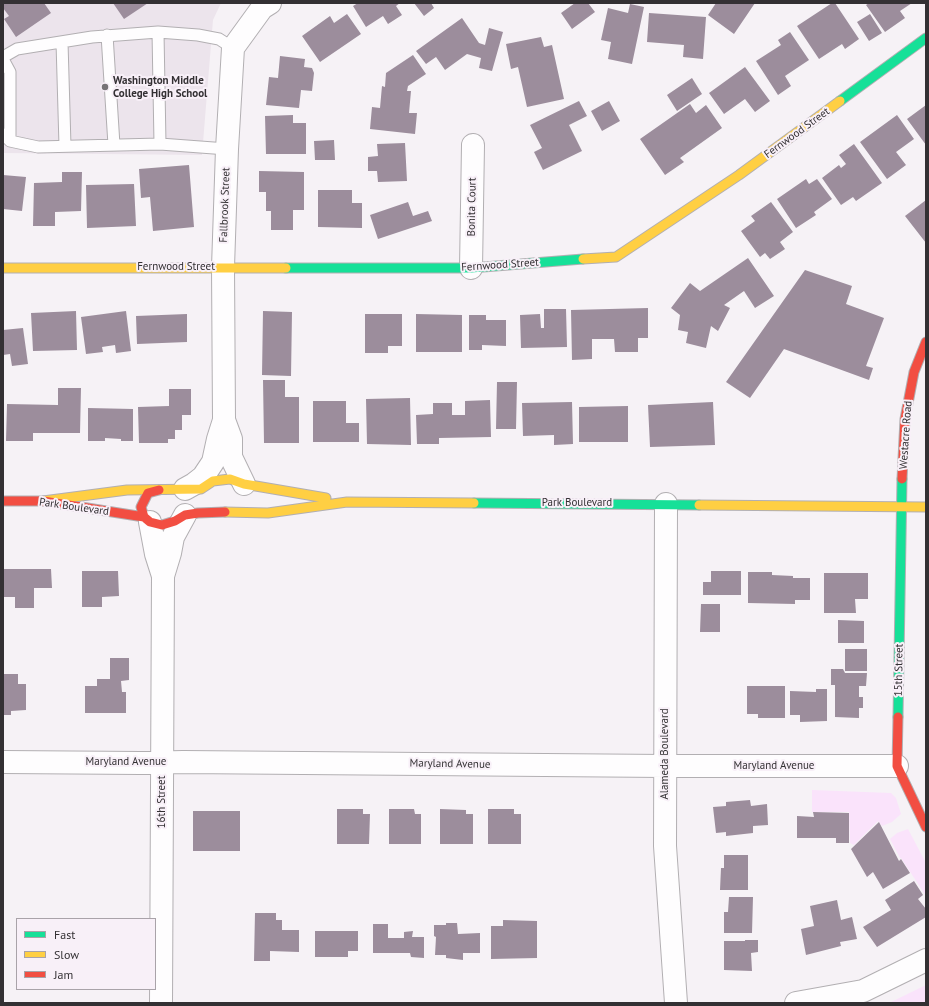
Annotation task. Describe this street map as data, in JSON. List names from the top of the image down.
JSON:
{
  "streets": {
    "street": [
      "Fernwood Street",
      "Fallbrook Street",
      "Bonita Court",
      "Westacre Road",
      "Park Boulevard",
      "15th Street",
      "Alameda Boulevard",
      "Maryland Avenue",
      "16th Street"
    ]
  },
  "crossings": [
    ["Fernwood Street", "Fallbrook Street"],
    ["Fernwood Street", "Bonita Court"],
    ["Westacre Road", "Park Boulevard"],
    ["Westacre Road", "15th Street"],
    ["Park Boulevard", "15th Street"],
    ["Park Boulevard", "Alameda Boulevard"],
    ["15th Street", "Maryland Avenue"],
    ["Alameda Boulevard", "Maryland Avenue"],
    ["Maryland Avenue", "16th Street"]
  ],
  "places": ["Washington Middle College High School"],
  "legend": ["Fast", "Slow", "Jam"]
}
